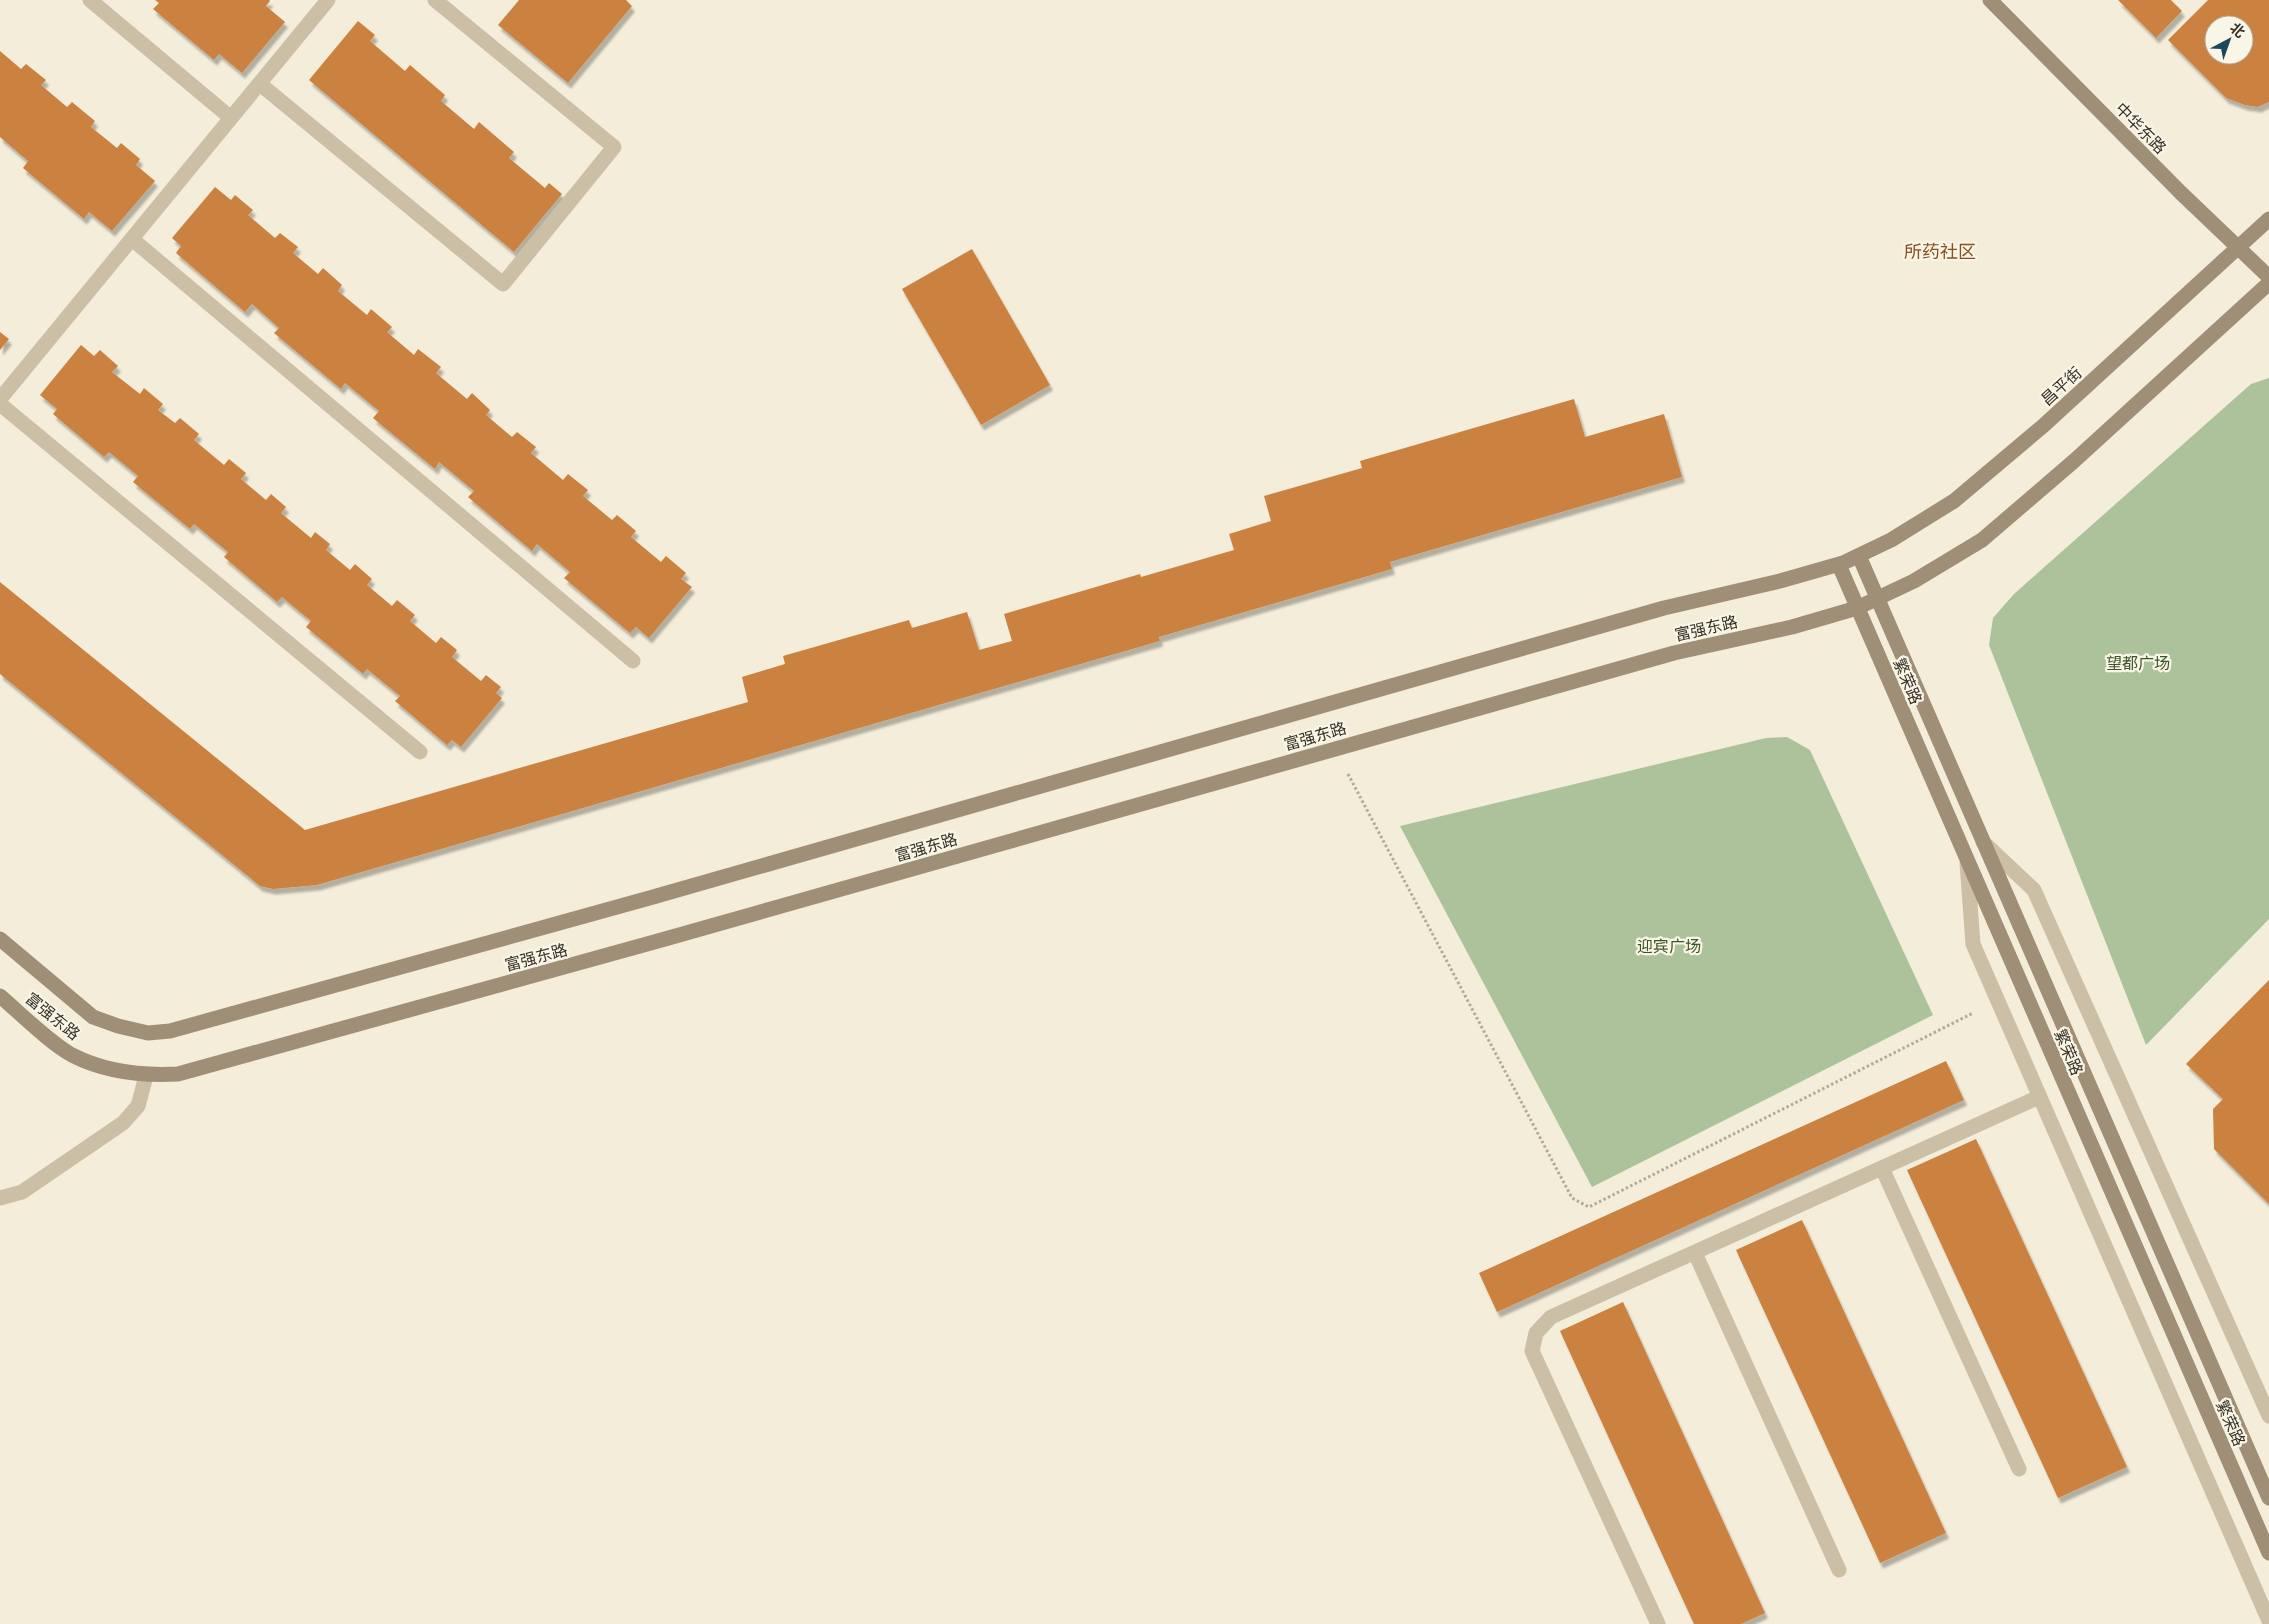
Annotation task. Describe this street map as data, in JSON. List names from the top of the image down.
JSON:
{
  "streets": {
    "main road": [
      "中华东路",
      "昌平街",
      "富强东路",
      "繁荣路"
    ]
  },
  "crossings": [
    ["中华东路", "昌平街"],
    ["昌平街", "富强东路"],
    ["昌平街", "繁荣路"],
    ["富强东路", "繁荣路"]
  ],
  "districts": ["所药社区"],
  "parks": ["望都广场", "迎宾广场"],
  "north": "top right"
}
